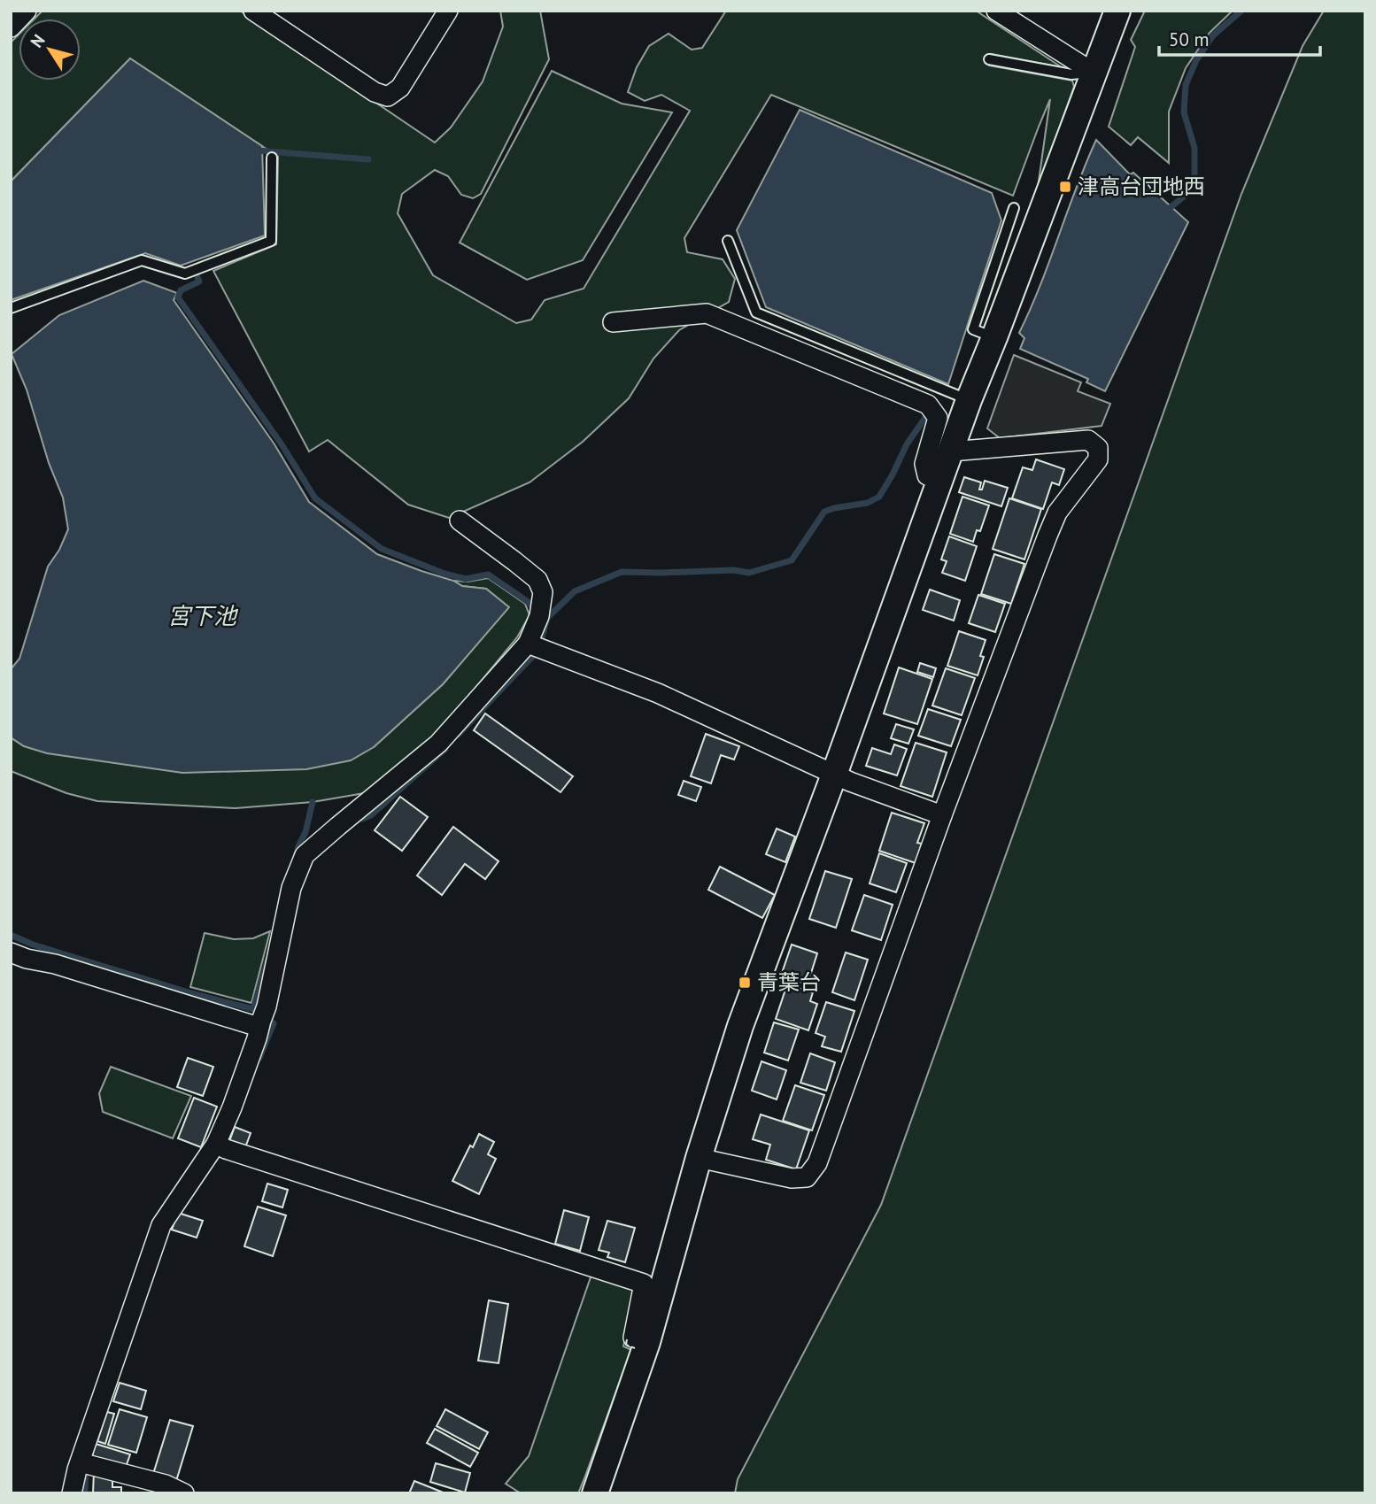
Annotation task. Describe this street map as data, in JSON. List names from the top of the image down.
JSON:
{
  "water": ["宮下池"],
  "places": {
    "transit": ["津高台団地西", "青葉台"]
  },
  "scale_bar": "50 m",
  "north": "top left"
}
